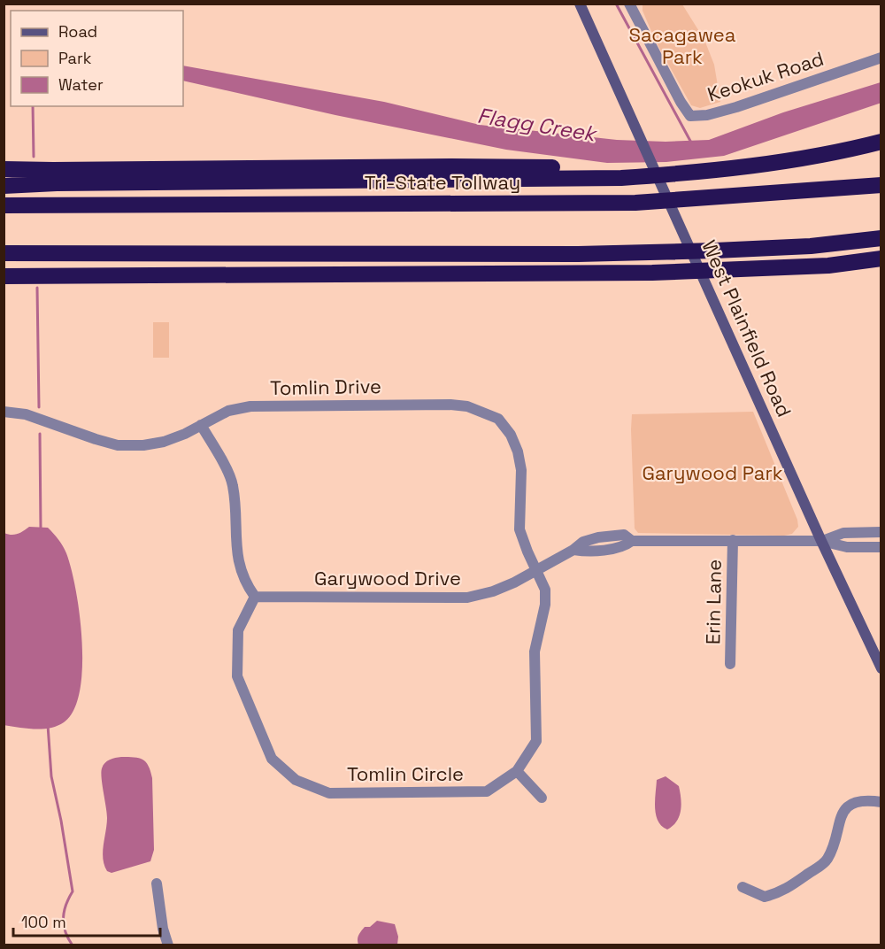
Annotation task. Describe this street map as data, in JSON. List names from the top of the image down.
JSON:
{
  "streets": {
    "highway": ["Tri-State Tollway"],
    "main road": ["West Plainfield Road"],
    "street": [
      "Keokuk Road",
      "Tomlin Drive",
      "Garywood Drive",
      "Erin Lane",
      "Tomlin Circle"
    ]
  },
  "crossings": [
    ["West Plainfield Road", "Garywood Drive"],
    ["Tomlin Drive", "Garywood Drive"],
    ["Tomlin Drive", "Tomlin Circle"],
    ["Garywood Drive", "Erin Lane"],
    ["Garywood Drive", "Tomlin Circle"]
  ],
  "water": ["Flagg Creek"],
  "parks": ["Sacagawea Park", "Garywood Park"],
  "legend": ["Road", "Park", "Water"],
  "scale_bar": "100 m"
}
